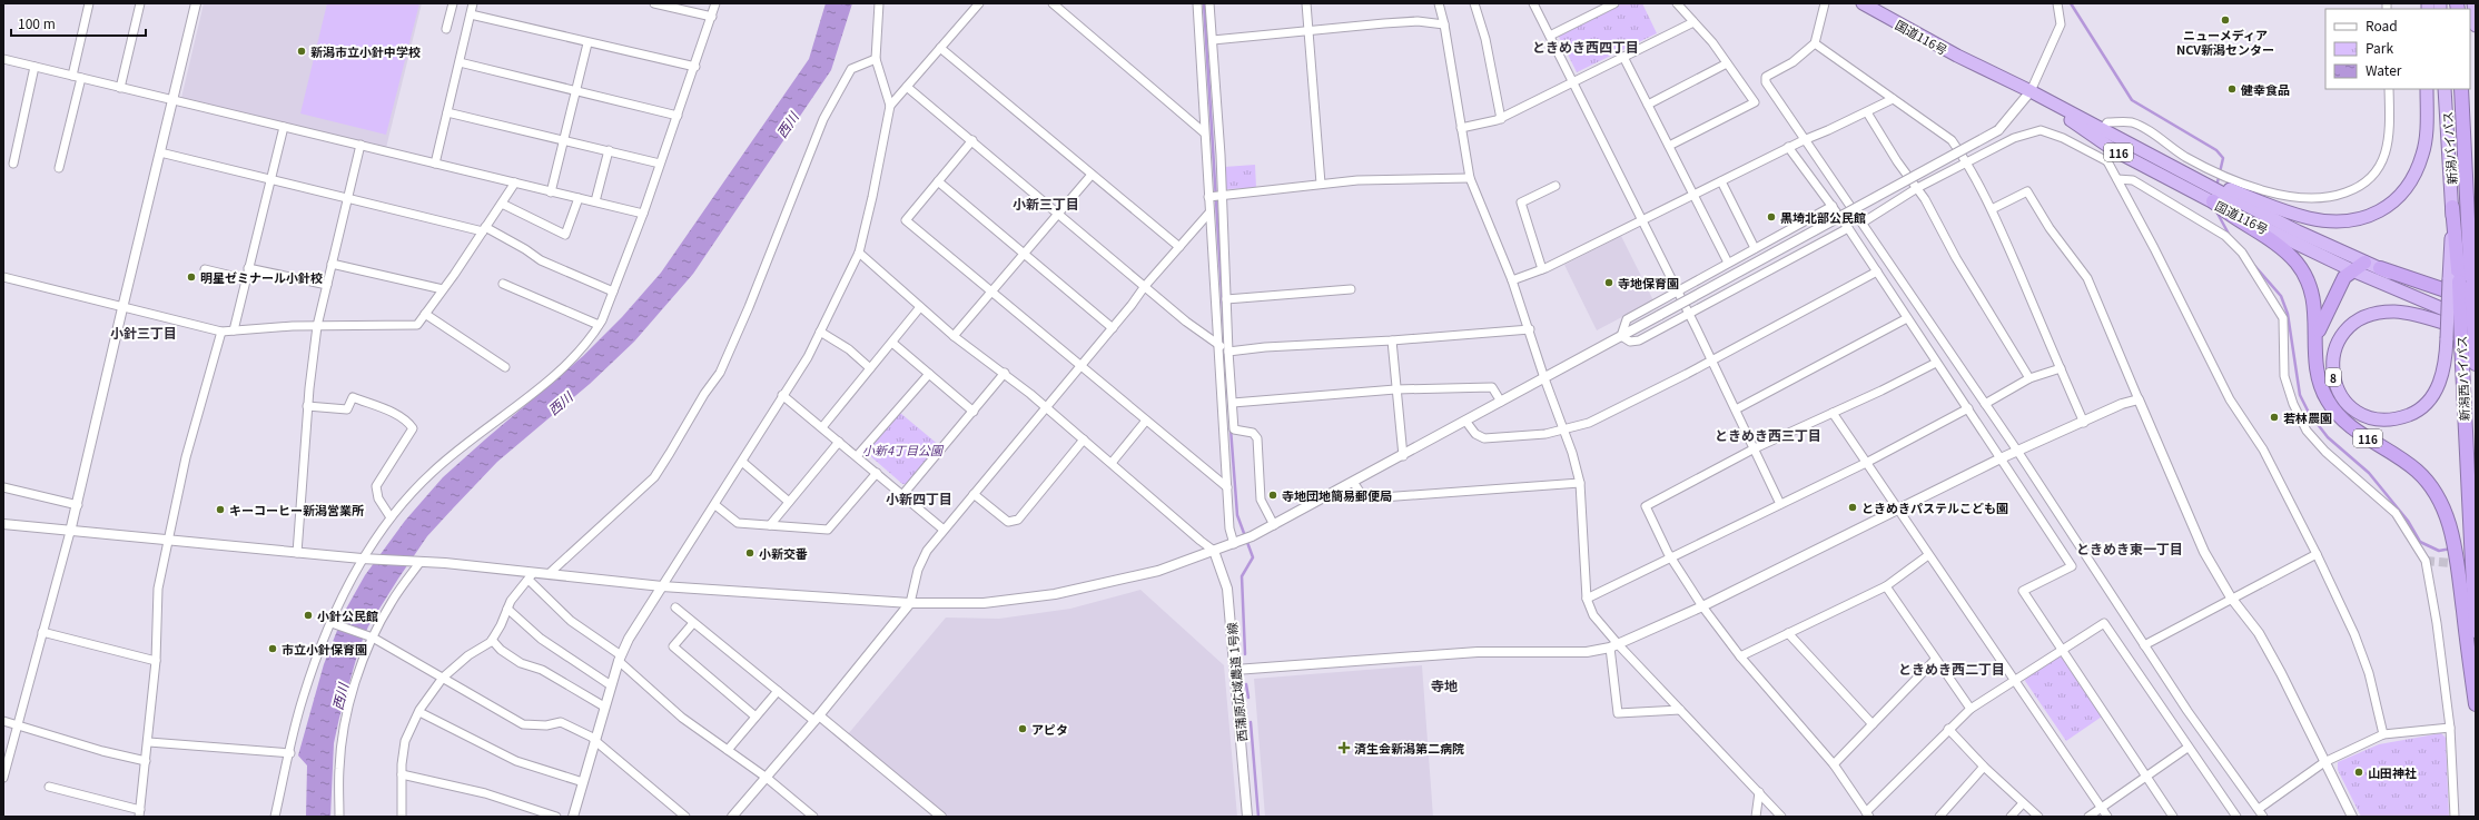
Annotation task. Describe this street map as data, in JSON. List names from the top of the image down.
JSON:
{
  "streets": {
    "highway": [
      "国道116号",
      "新潟バイパス",
      "116",
      "8",
      "新潟西バイパス"
    ],
    "street": ["西蒲原広域農道 1号線"]
  },
  "crossings": [
    ["国道116号", "116"],
    ["国道116号", "8"],
    ["国道116号", "新潟西バイパス"],
    ["新潟バイパス", "8"],
    ["116", "8"],
    ["116", "新潟西バイパス"],
    ["8", "新潟西バイパス"]
  ],
  "districts": [
    "ときめき西四丁目",
    "小新三丁目",
    "小針三丁目",
    "ときめき西三丁目",
    "小新四丁目",
    "ときめき東一丁目",
    "ときめき西二丁目",
    "寺地"
  ],
  "water": ["西川"],
  "parks": ["小新4丁目公園"],
  "places": {
    "other": [
      "ニューメディア NCV新潟センター",
      "新潟市立小針中学校",
      "健幸食品",
      "黒埼北部公民館",
      "明星ゼミナール小針校",
      "寺地保育園",
      "若林農園",
      "寺地団地簡易郵便局",
      "ときめきパステルこども園",
      "キーコーヒー新潟営業所",
      "小新交番",
      "小針公民館",
      "市立小針保育園",
      "アピタ",
      "山田神社"
    ],
    "health": ["済生会新潟第二病院"]
  },
  "legend": ["Road", "Park", "Water"],
  "scale_bar": "100 m"
}
